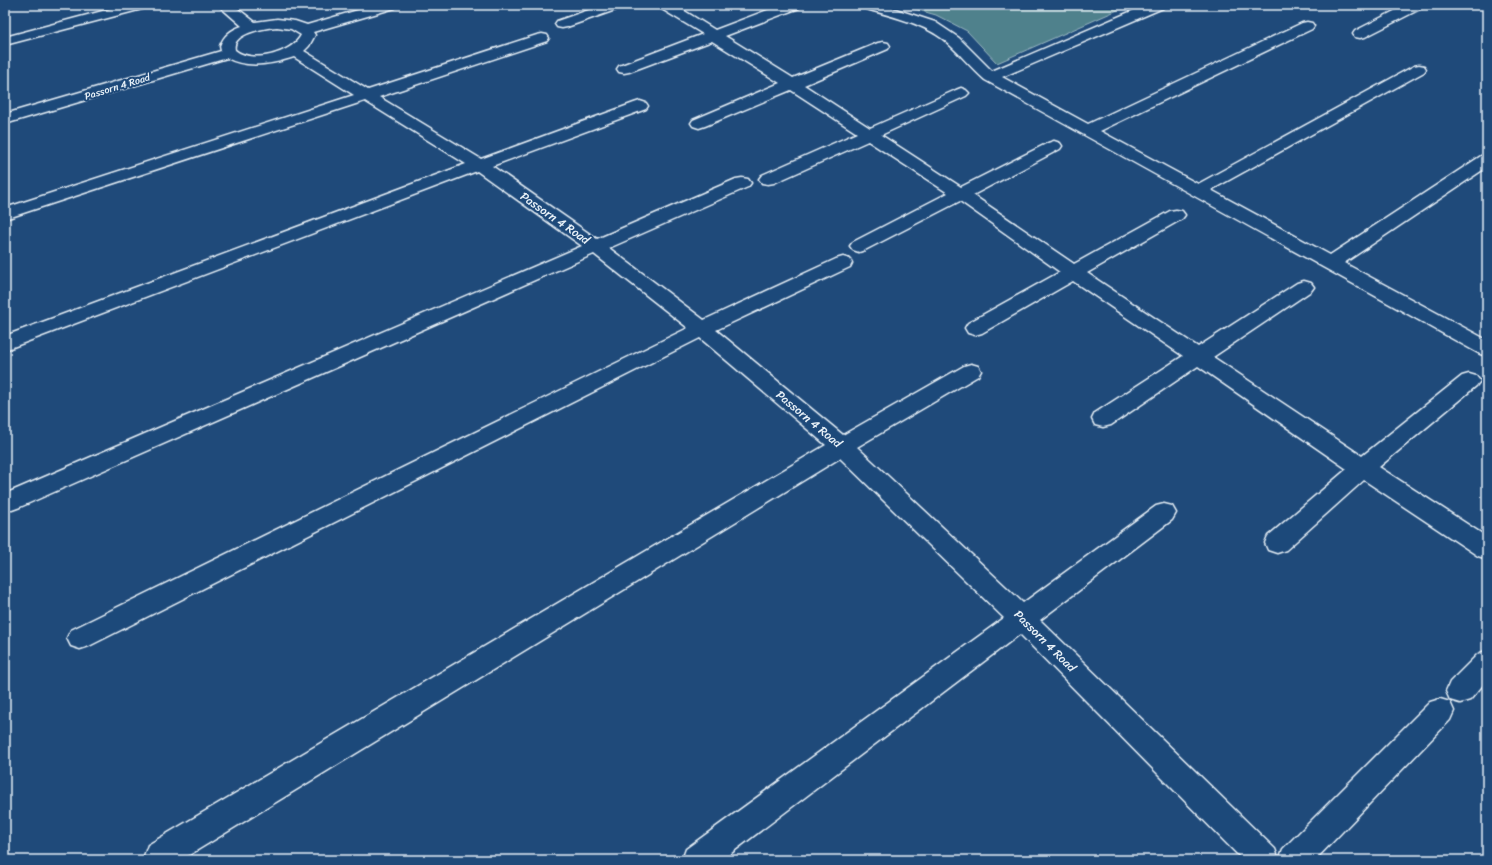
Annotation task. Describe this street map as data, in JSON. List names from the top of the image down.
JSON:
{
  "streets": {
    "street": ["Passorn 4 Road"]
  }
}
